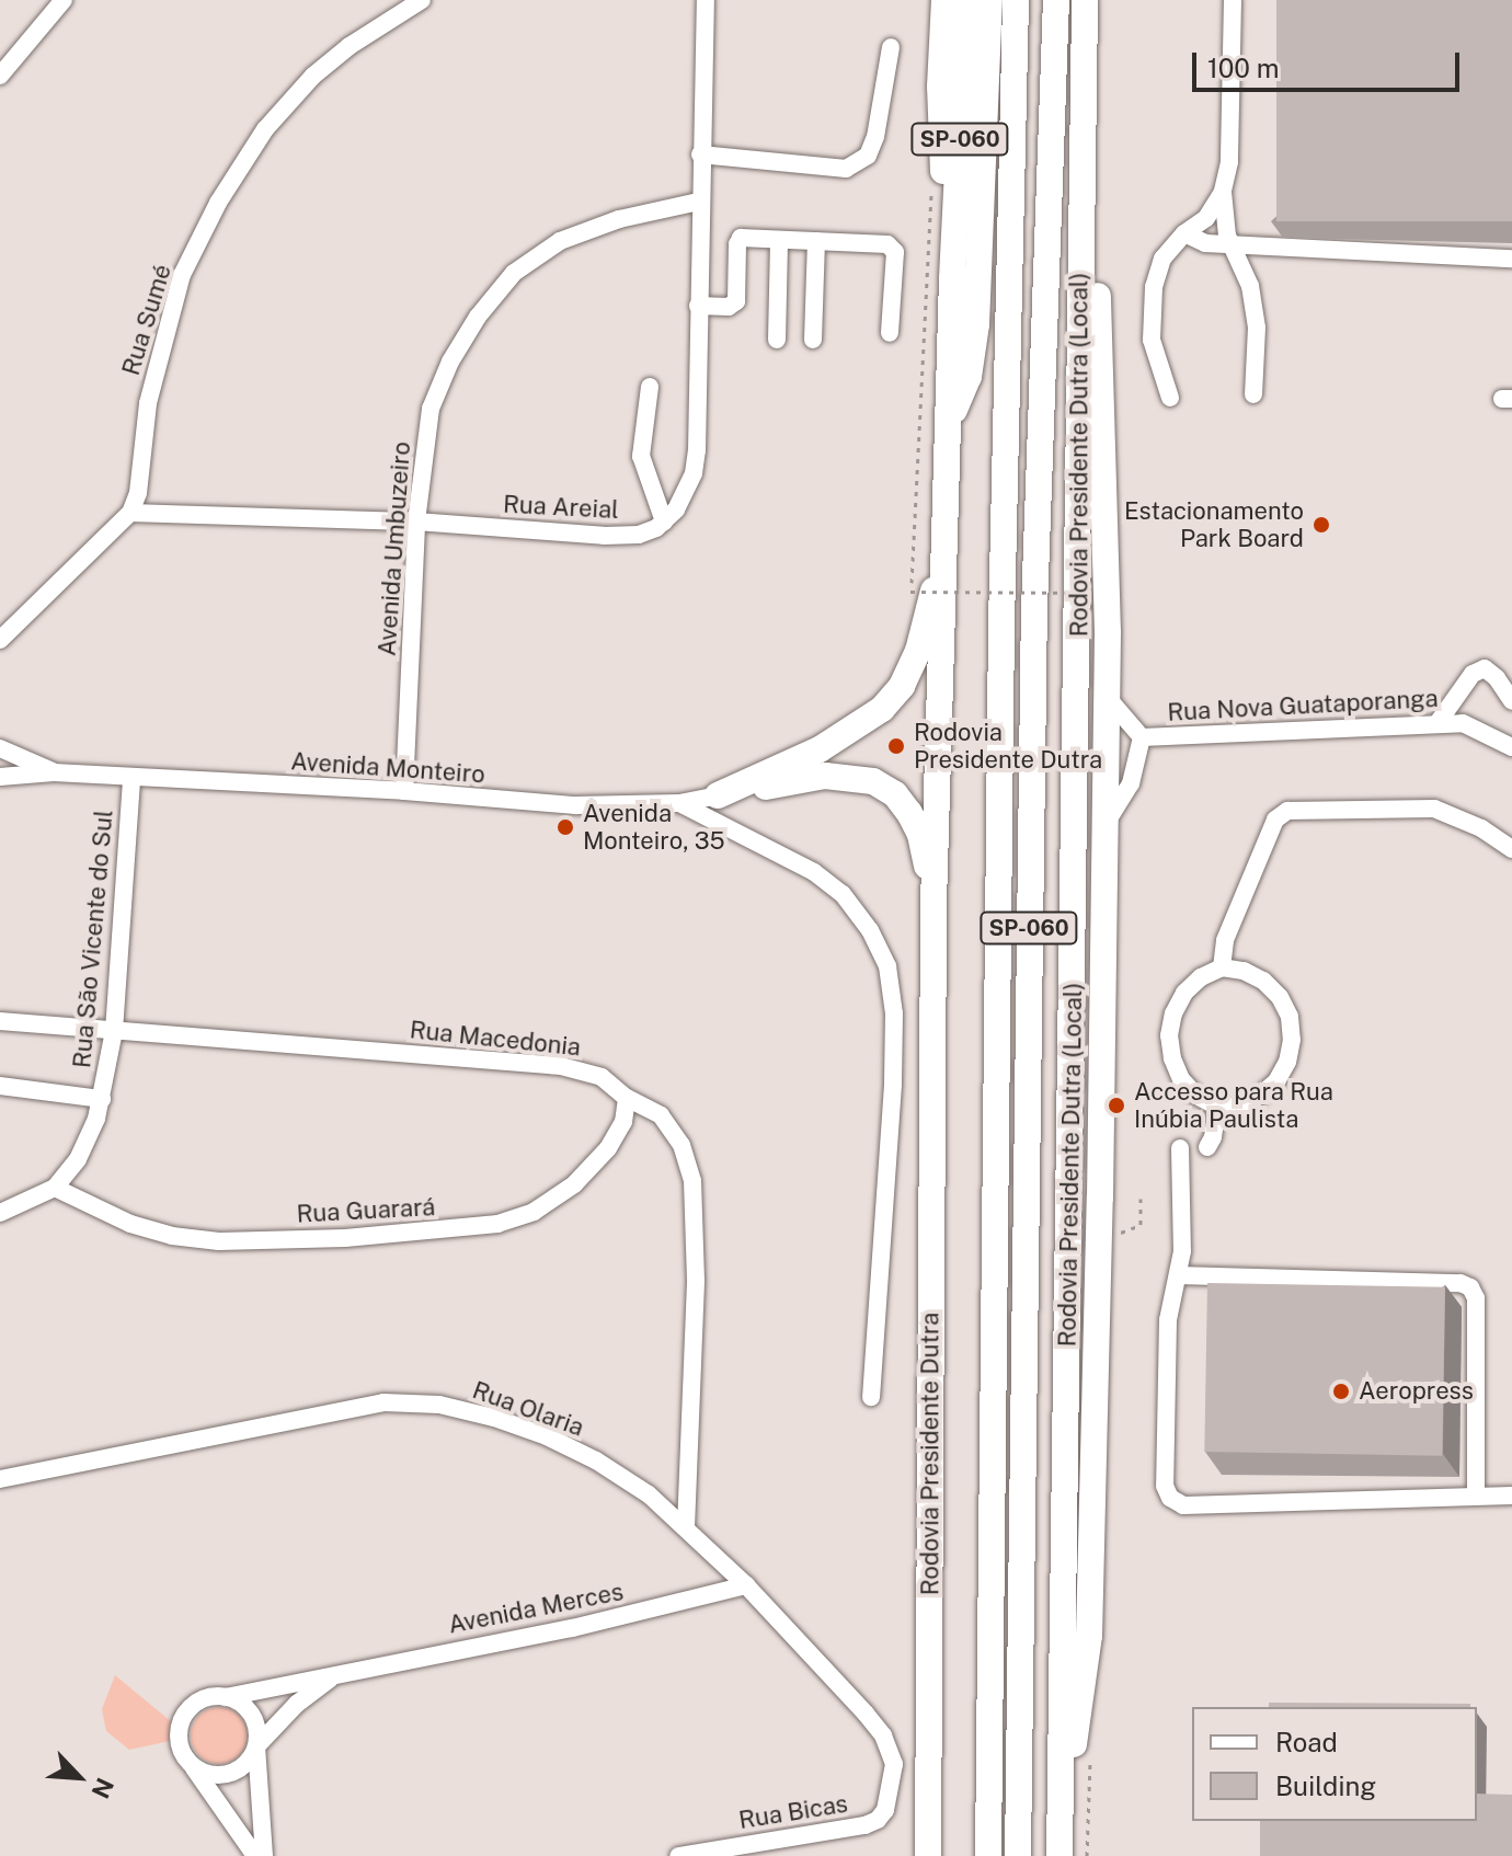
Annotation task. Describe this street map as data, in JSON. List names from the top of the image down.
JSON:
{
  "streets": {
    "highway": ["SP-060", "Rodovia Presidente Dutra (Local)", "Rodovia Presidente Dutra"],
    "street": [
      "Rua Sumé",
      "Rua Areial",
      "Avenida Umbuzeiro",
      "Rua Nova Guataporanga",
      "Avenida Monteiro",
      "Rua São Vicente do Sul",
      "Rua Macedonia",
      "Rua Guarará",
      "Rua Olaria",
      "Avenida Merces",
      "Rua Bicas"
    ]
  },
  "crossings": [
    ["Rua Sumé", "Rua Areial"],
    ["Rua Areial", "Avenida Umbuzeiro"],
    ["Avenida Umbuzeiro", "Avenida Monteiro"],
    ["Avenida Monteiro", "Rua São Vicente do Sul"],
    ["Rua São Vicente do Sul", "Rua Macedonia"],
    ["Rua São Vicente do Sul", "Rua Guarará"],
    ["Rua Macedonia", "Rua Guarará"],
    ["Rua Macedonia", "Rua Olaria"],
    ["Rua Olaria", "Avenida Merces"],
    ["Rua Olaria", "Rua Bicas"]
  ],
  "places": [
    "Estacionamento Park Board",
    "Rodovia Presidente Dutra",
    "Avenida Monteiro, 35",
    "Accesso para Rua Inúbia Paulista",
    "Aeropress"
  ],
  "legend": ["Road", "Building"],
  "scale_bar": "100 m",
  "north": "bottom right"
}
